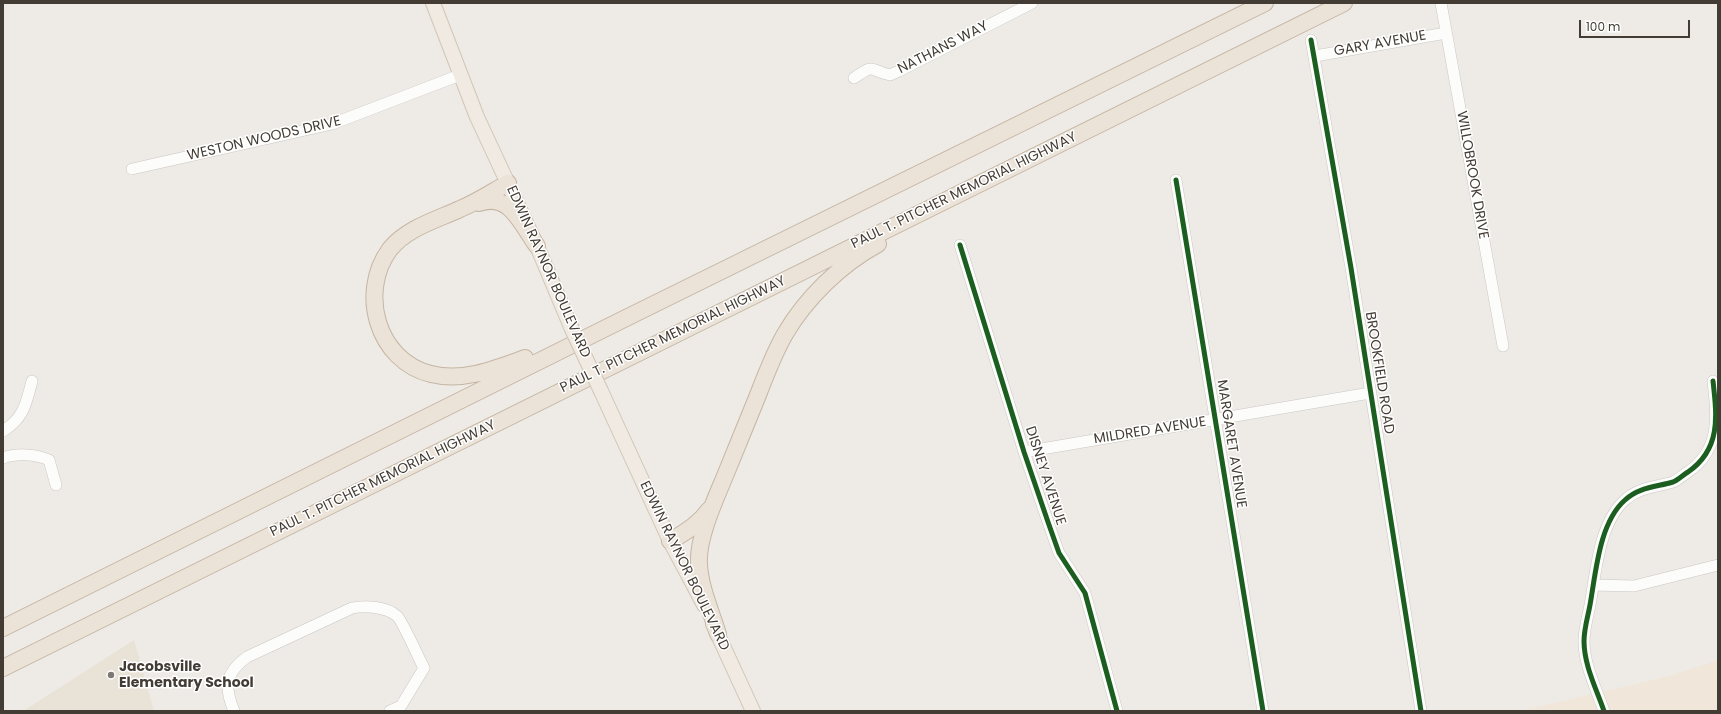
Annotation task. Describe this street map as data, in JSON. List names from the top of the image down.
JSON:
{
  "streets": {
    "highway": ["PAUL T. PITCHER MEMORIAL HIGHWAY"],
    "main road": ["EDWIN RAYNOR BOULEVARD"],
    "street": [
      "GARY AVENUE",
      "NATHANS WAY",
      "WESTON WOODS DRIVE",
      "WILLOBROOK DRIVE",
      "BROOKFIELD ROAD",
      "MILDRED AVENUE",
      "MARGARET AVENUE",
      "DISNEY AVENUE"
    ]
  },
  "crossings": [
    ["GARY AVENUE", "WILLOBROOK DRIVE"],
    ["GARY AVENUE", "BROOKFIELD ROAD"],
    ["WESTON WOODS DRIVE", "EDWIN RAYNOR BOULEVARD"],
    ["BROOKFIELD ROAD", "MILDRED AVENUE"],
    ["MILDRED AVENUE", "MARGARET AVENUE"],
    ["MILDRED AVENUE", "DISNEY AVENUE"]
  ],
  "places": ["Jacobsville Elementary School"],
  "scale_bar": "100 m"
}
